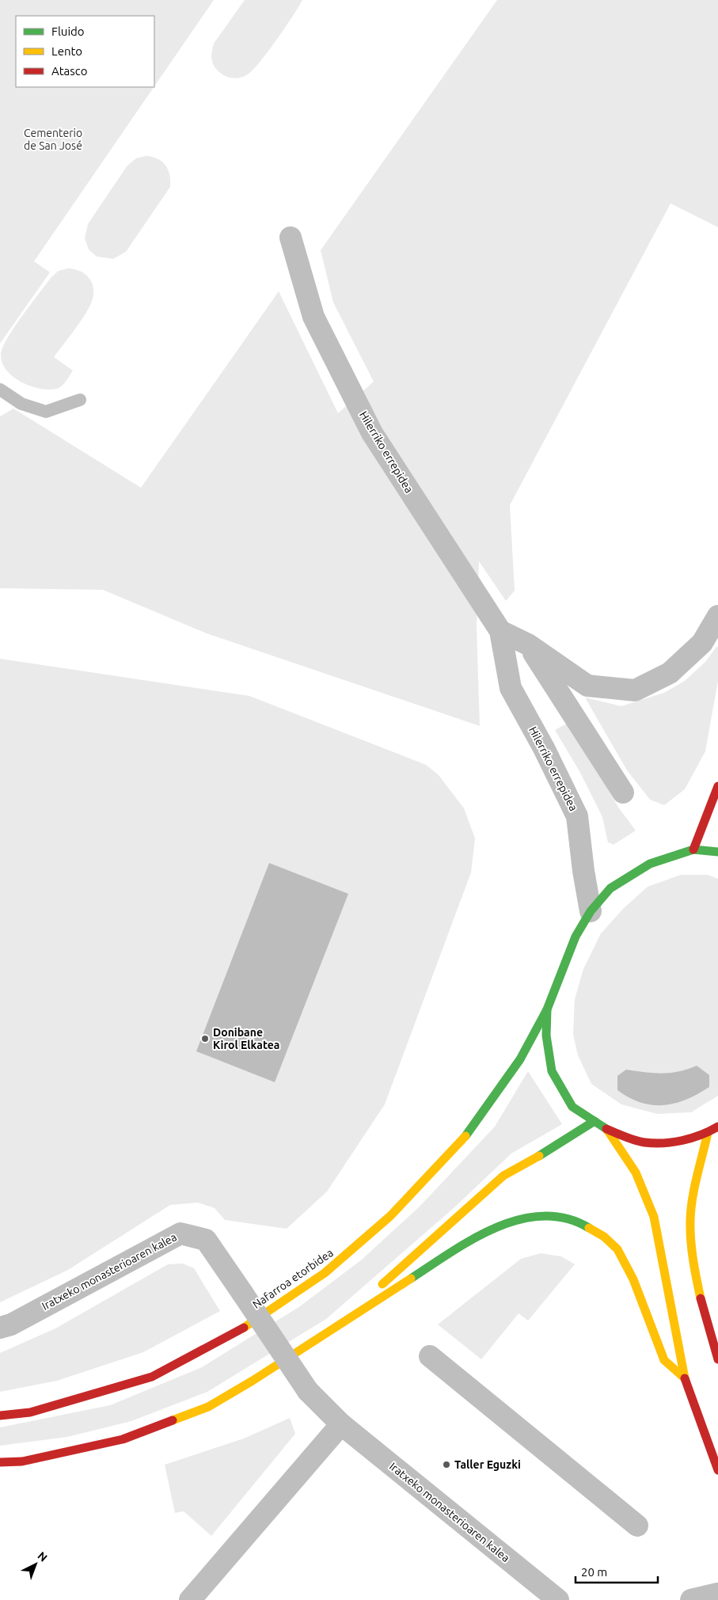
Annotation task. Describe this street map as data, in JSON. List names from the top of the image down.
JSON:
{
  "streets": {
    "main road": ["Nafarroa etorbidea"],
    "street": ["Hilerriko errepidea", "Iratxeko monasterioaren kalea"]
  },
  "parks": ["Cementerio de San José"],
  "places": ["Donibane Kirol Elkatea", "Taller Eguzki"],
  "legend": ["Fluido", "Lento", "Atasco"],
  "scale_bar": "20 m",
  "north": "top right"
}
